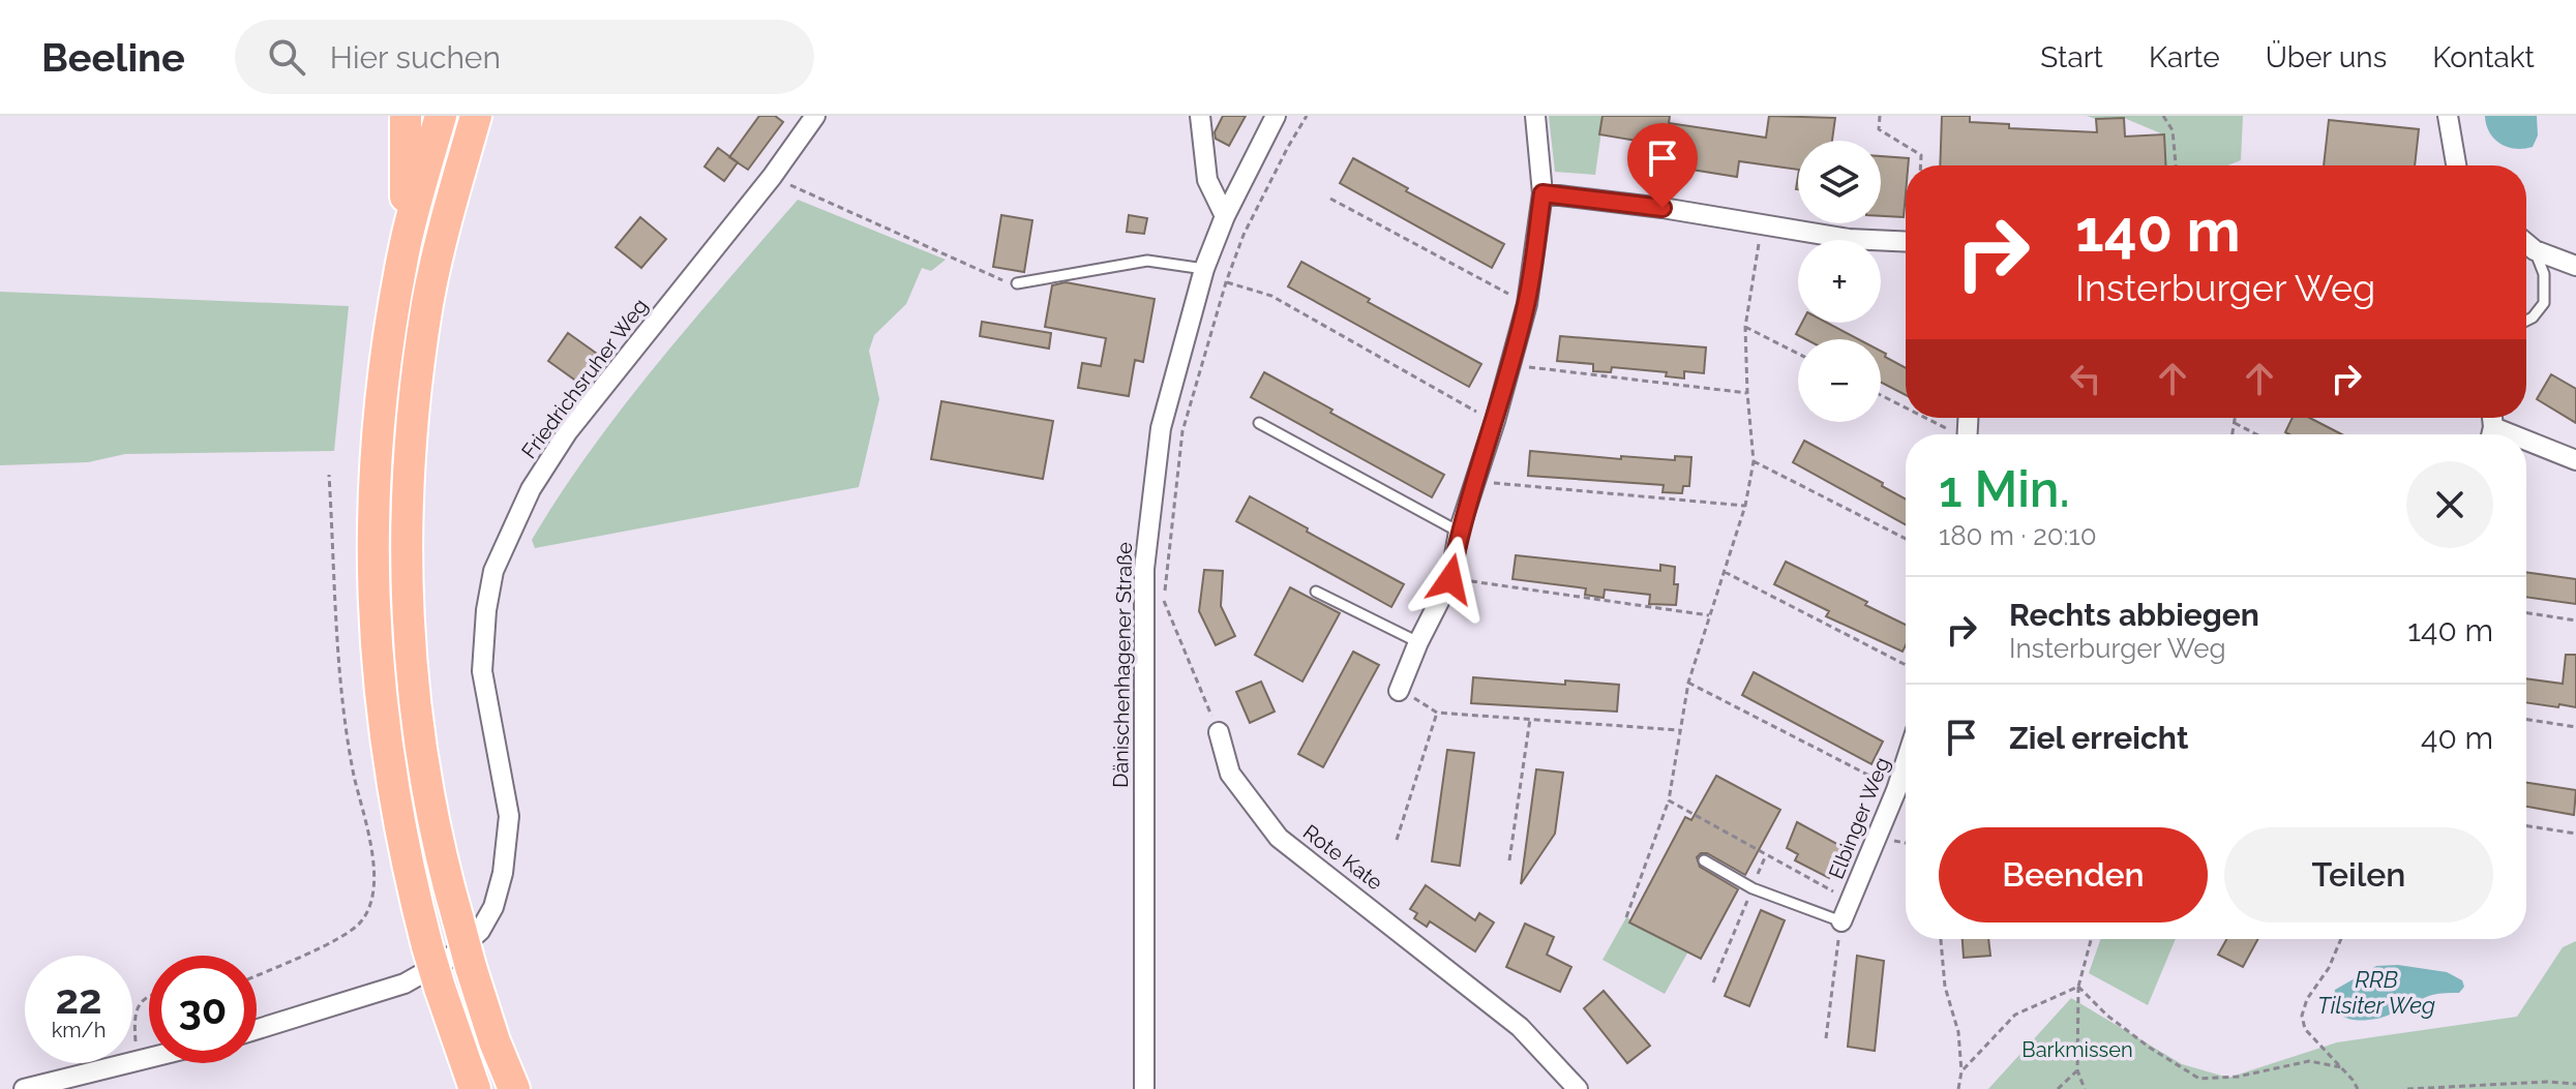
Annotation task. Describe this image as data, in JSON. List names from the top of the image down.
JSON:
{
  "streets": {
    "street": [
      "Friedrichsruher Weg",
      "Dänischenhagener Straße",
      "Elbinger Weg",
      "Rote Kate"
    ]
  },
  "water": ["RRB Tilsiter Weg"],
  "parks": ["Barkmissen"],
  "page": {
    "header": "Beeline",
    "search": "Hier suchen",
    "nav": [
      "Start",
      "Karte",
      "Über uns",
      "Kontakt"
    ],
    "map_buttons": ["+", "−"],
    "turn": ["140 m", "Insterburger Weg"],
    "heading": ["1 Min.", "180 m · 20:10"],
    "list": [
      {
        "name": "Rechts abbiegen",
        "note": "Insterburger Weg",
        "value": "140 m"
      },
      {
        "name": "Ziel erreicht",
        "value": "40 m"
      }
    ],
    "buttons": ["Beenden", "Teilen"],
    "speed": "22 km/h",
    "limit": "30"
  }
}
